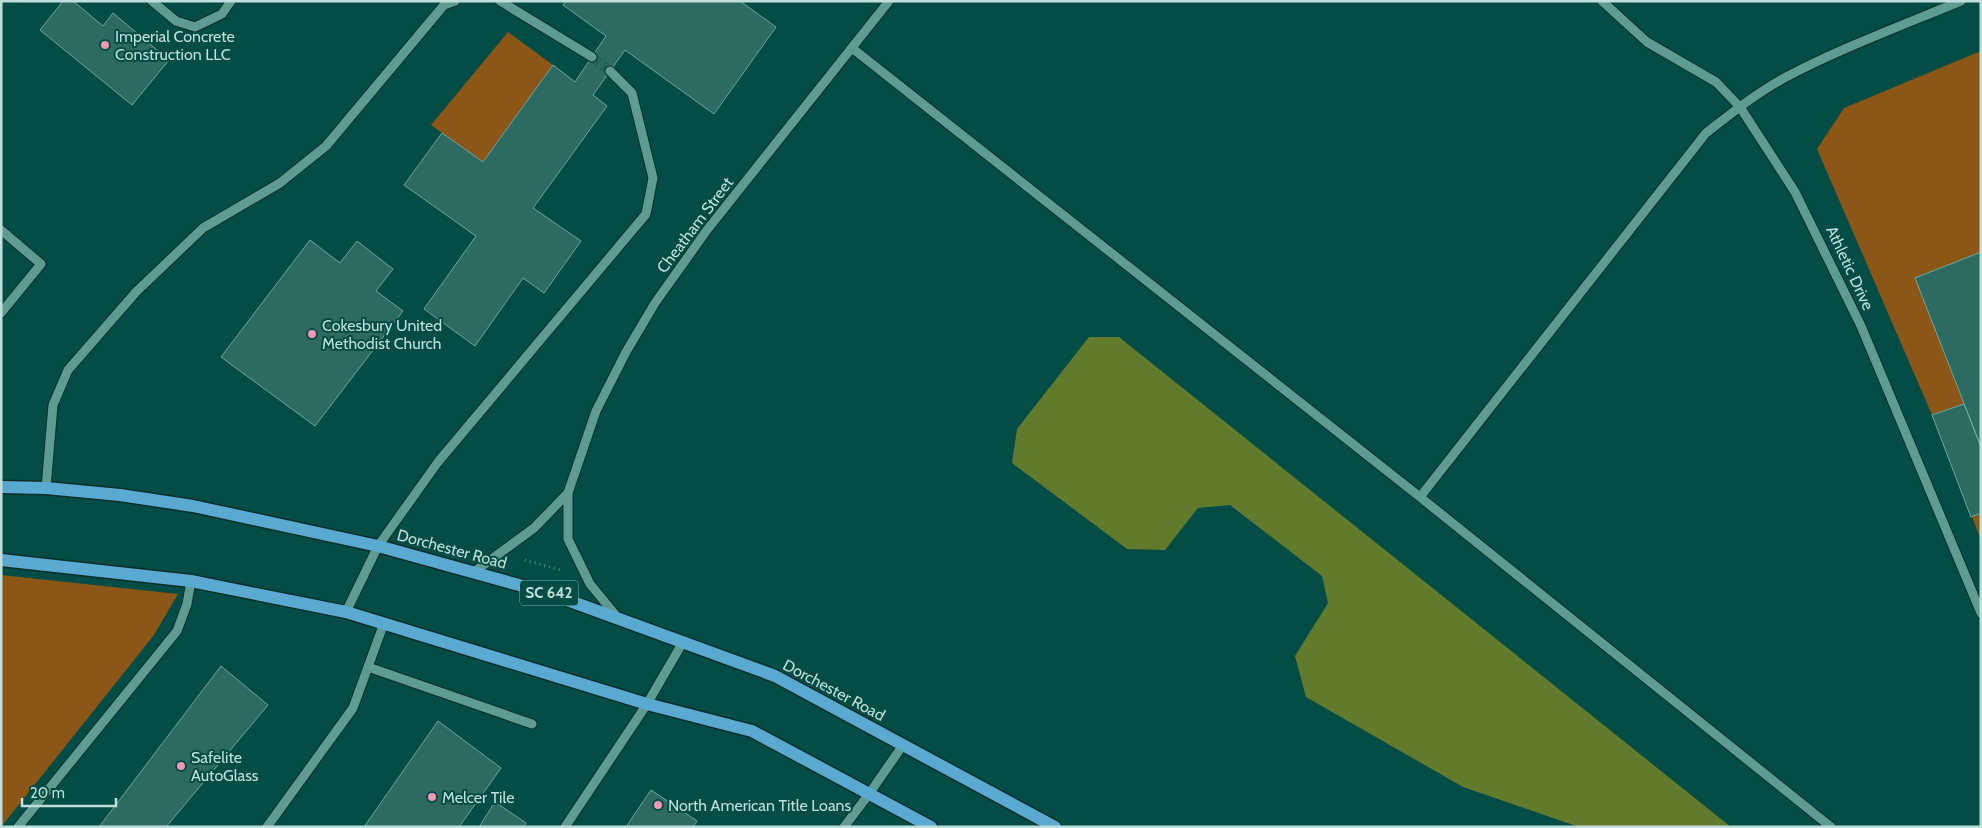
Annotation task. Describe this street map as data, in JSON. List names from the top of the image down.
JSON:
{
  "streets": {
    "main road": ["Dorchester Road", "SC 642"],
    "street": ["Cheatham Street", "Athletic Drive"]
  },
  "crossings": [
    ["Cheatham Street", "Dorchester Road"]
  ],
  "places": [
    "Imperial Concrete Construction LLC",
    "Cokesbury United Methodist Church",
    "Safelite AutoGlass",
    "Melcer Tile",
    "North American Title Loans"
  ],
  "scale_bar": "20 m"
}
